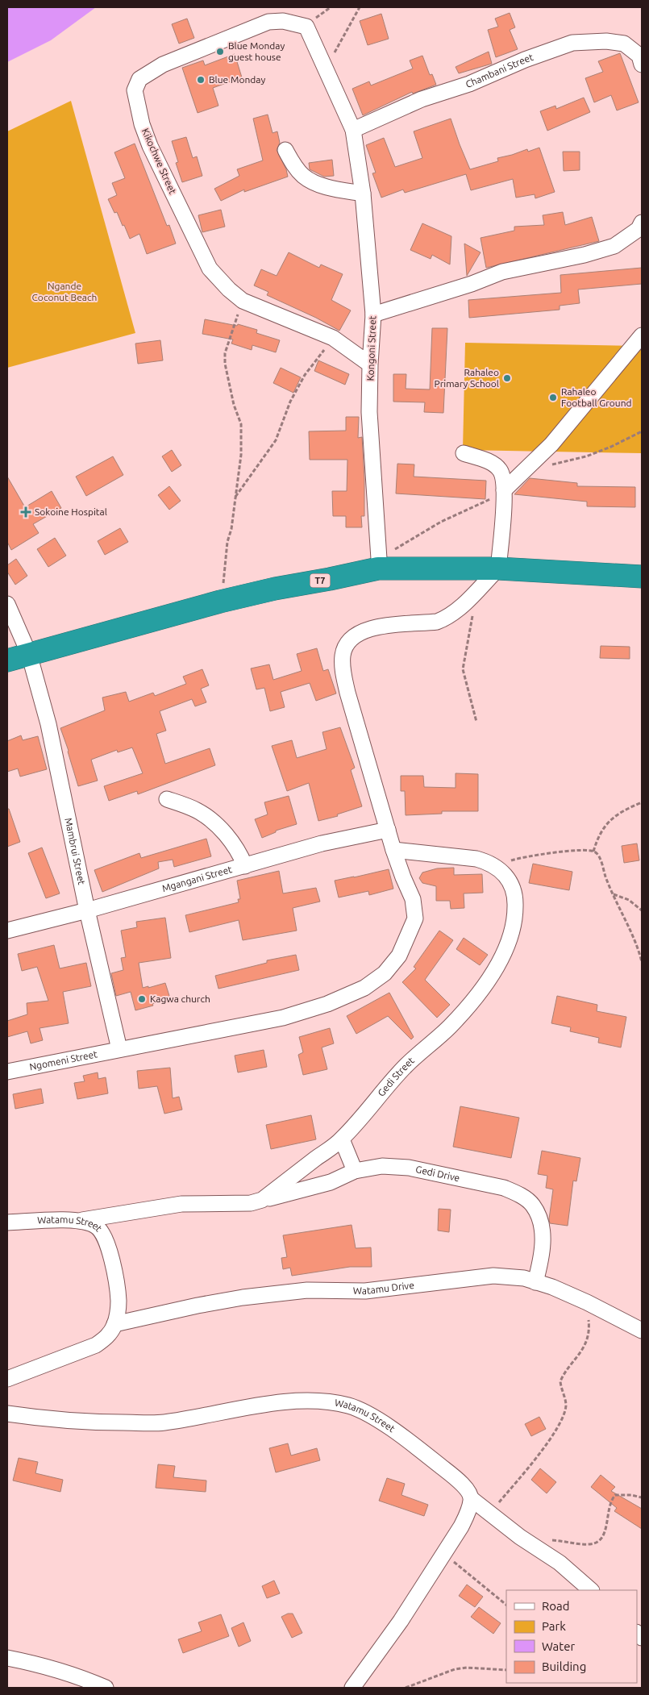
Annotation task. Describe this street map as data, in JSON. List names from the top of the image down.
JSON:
{
  "streets": {
    "highway": ["T7"],
    "street": [
      "Chambani Street",
      "Kikochwe Street",
      "Kongoni Street",
      "Mambrui Street",
      "Mgangani Street",
      "Ngomeni Street",
      "Gedi Street",
      "Gedi Drive",
      "Watamu Street",
      "Watamu Drive"
    ]
  },
  "crossings": [
    ["Chambani Street", "Kikochwe Street"],
    ["Chambani Street", "Kongoni Street"],
    ["Kikochwe Street", "Kongoni Street"],
    ["Kongoni Street", "T7"],
    ["T7", "Mambrui Street"],
    ["T7", "Ngomeni Street"],
    ["Mambrui Street", "Mgangani Street"],
    ["Mambrui Street", "Ngomeni Street"],
    ["Mgangani Street", "Ngomeni Street"],
    ["Ngomeni Street", "Gedi Street"],
    ["Gedi Street", "Gedi Drive"],
    ["Gedi Street", "Watamu Street"],
    ["Gedi Drive", "Watamu Drive"],
    ["Watamu Street", "Watamu Drive"]
  ],
  "parks": ["Ngande Coconut Beach"],
  "places": {
    "other": [
      "Blue Monday guest house",
      "Blue Monday",
      "Rahaleo Primary School",
      "Rahaleo Football Ground",
      "Kagwa church"
    ],
    "health": ["Sokoine Hospital"]
  },
  "legend": [
    "Road",
    "Park",
    "Water",
    "Building"
  ]
}
